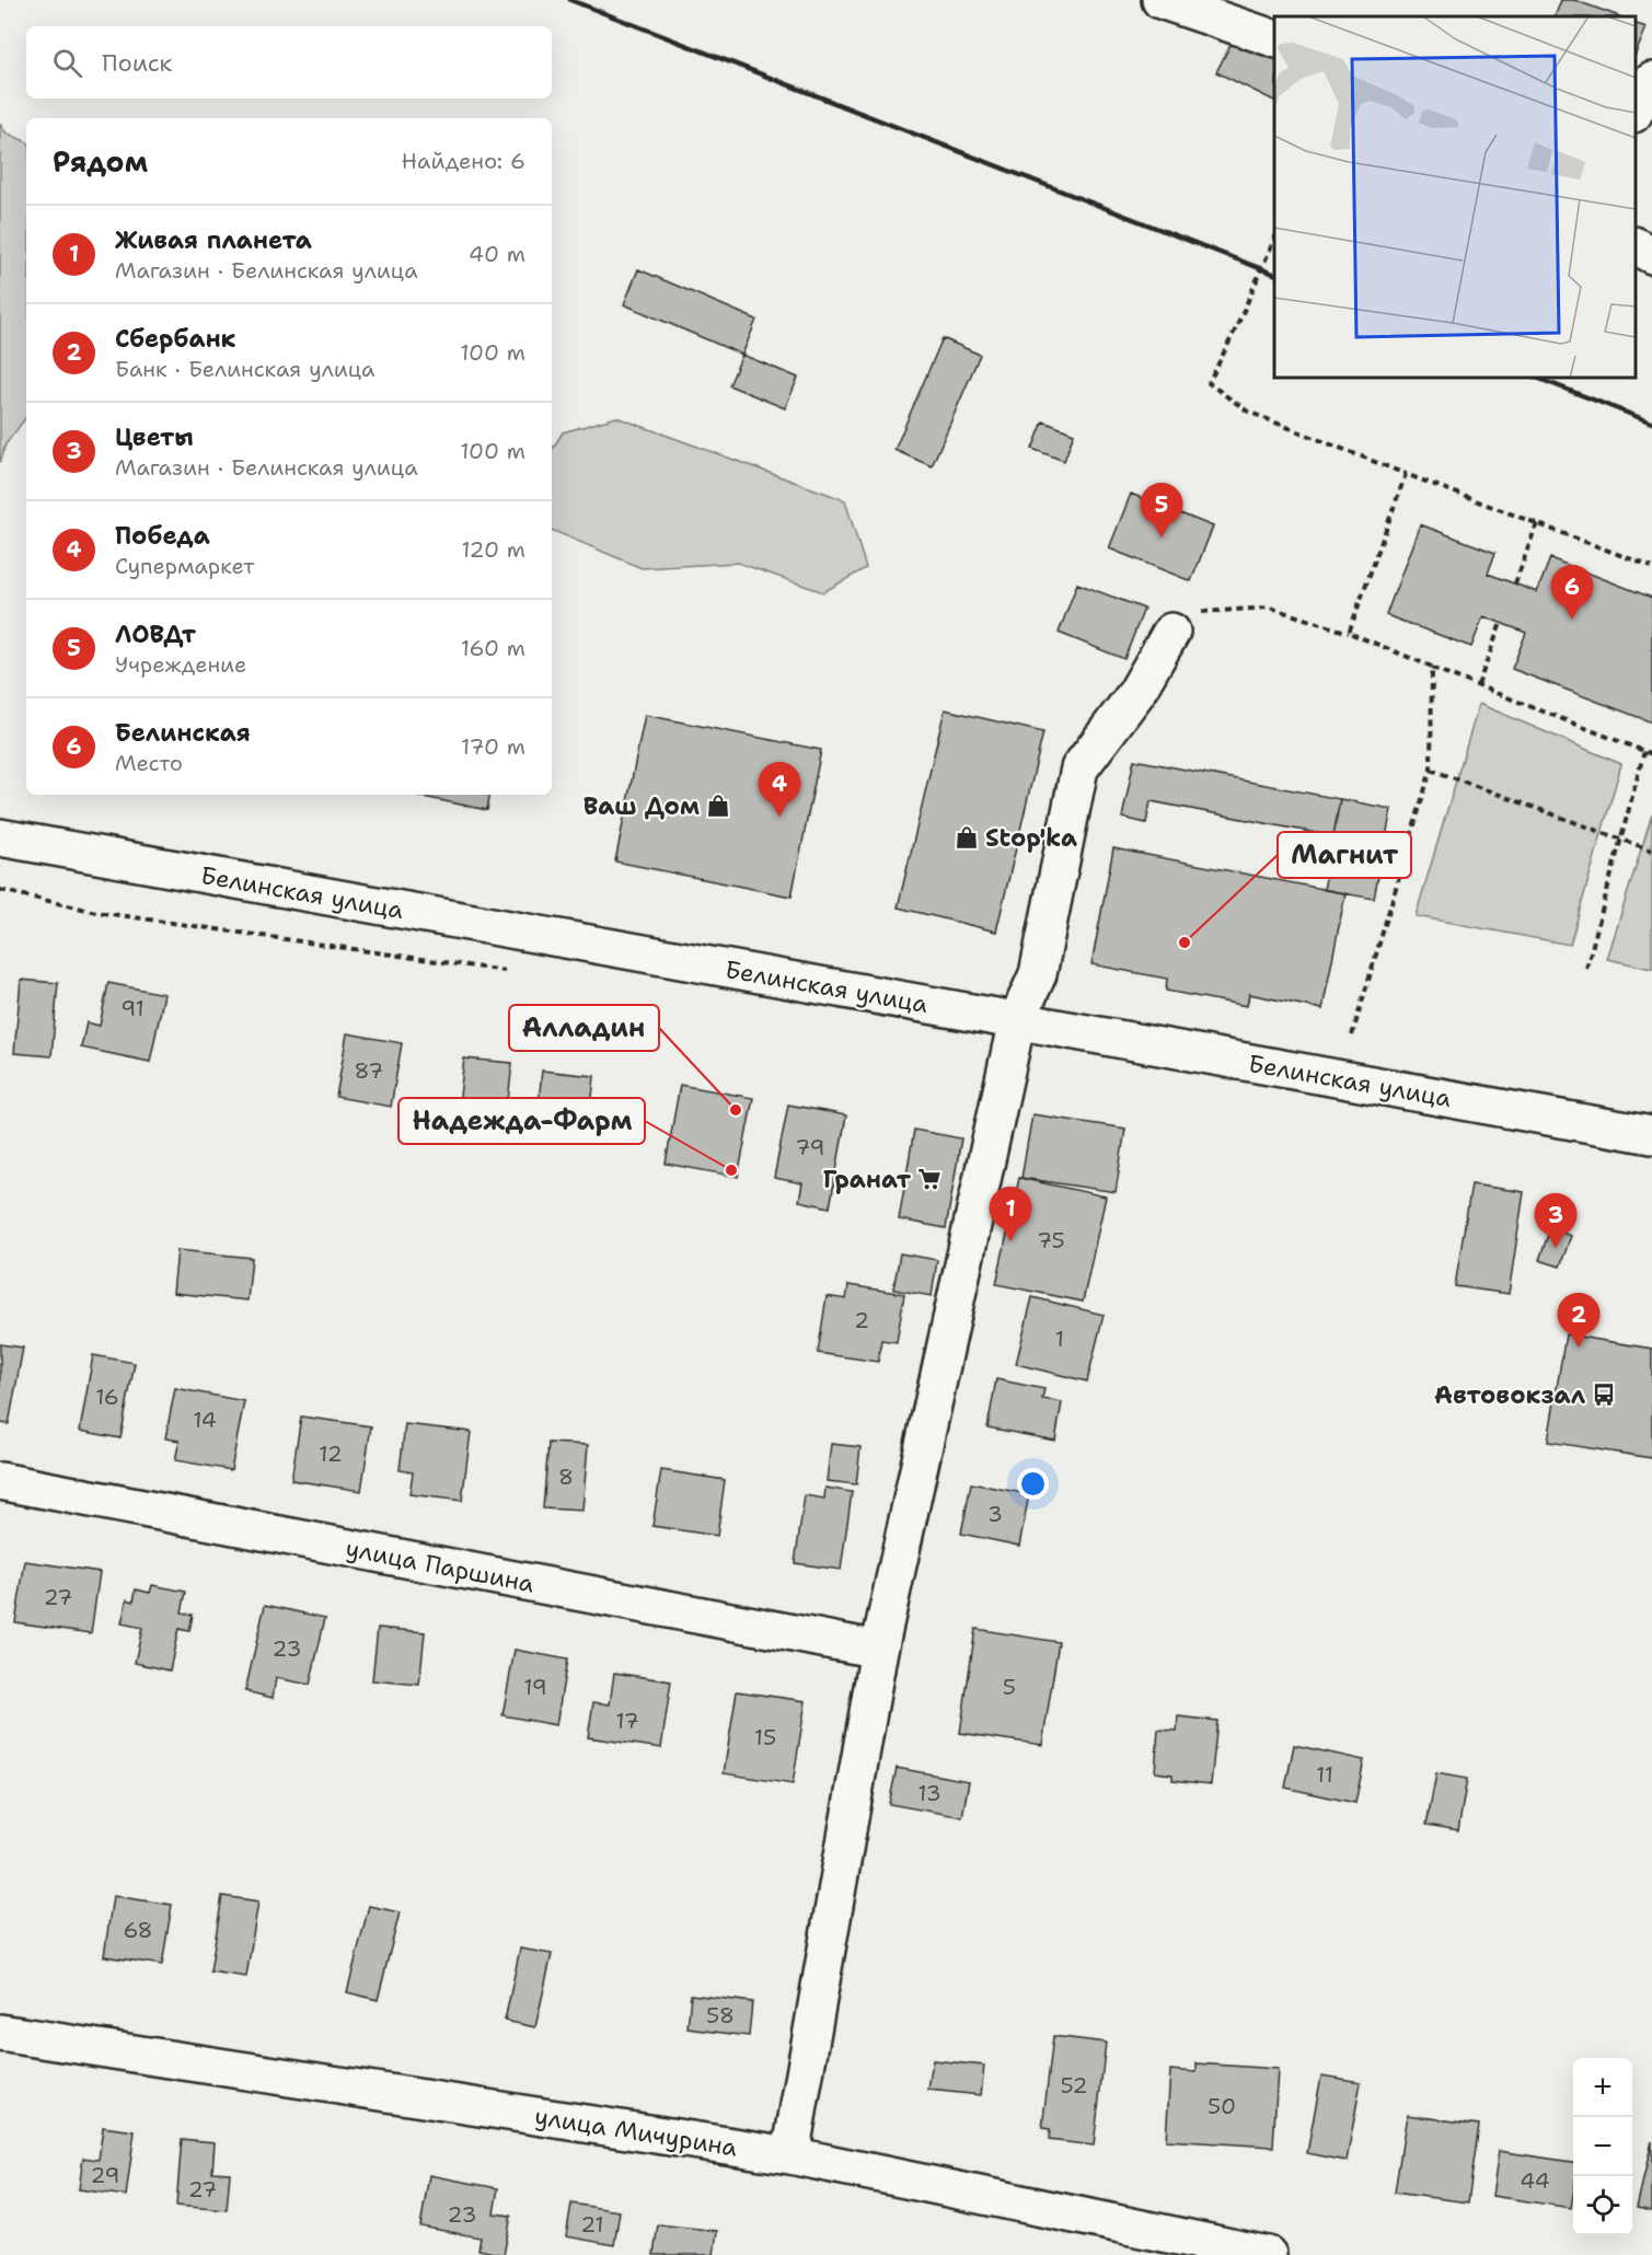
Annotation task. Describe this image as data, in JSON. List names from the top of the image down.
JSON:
{
  "streets": {
    "street": ["Белинская улица", "улица Паршина", "улица Мичурина"]
  },
  "places": {
    "shop": ["Ваш Дом", "Stop'ka"],
    "other": ["Магнит", "Алладин", "Надежда-Фарм"],
    "supermarket": ["Гранат"],
    "bus stop": ["Автовокзал"]
  },
  "house_numbers": [
    "91",
    "87",
    "79",
    "75",
    "2",
    "1",
    "16",
    "14",
    "12",
    "8",
    "3",
    "27",
    "23",
    "19",
    "5",
    "17",
    "15",
    "11",
    "13",
    "68",
    "58",
    "52",
    "50",
    "29",
    "44",
    "27",
    "23",
    "21"
  ],
  "page": {
    "search": "Поиск",
    "heading": ["Рядом", "Найдено: 6"],
    "list": [
      {
        "mark": "1",
        "name": "Живая планета",
        "note": "Магазин · Белинская улица",
        "value": "40 m"
      },
      {
        "mark": "2",
        "name": "Сбербанк",
        "note": "Банк · Белинская улица",
        "value": "100 m"
      },
      {
        "mark": "3",
        "name": "Цветы",
        "note": "Магазин · Белинская улица",
        "value": "100 m"
      },
      {
        "mark": "4",
        "name": "Победа",
        "note": "Супермаркет",
        "value": "120 m"
      },
      {
        "mark": "5",
        "name": "ЛОВДт",
        "note": "Учреждение",
        "value": "160 m"
      },
      {
        "mark": "6",
        "name": "Белинская",
        "note": "Место",
        "value": "170 m"
      }
    ],
    "pins": [
      "5",
      "6",
      "4",
      "1",
      "3",
      "2"
    ],
    "map_buttons": ["+", "−"]
  }
}
